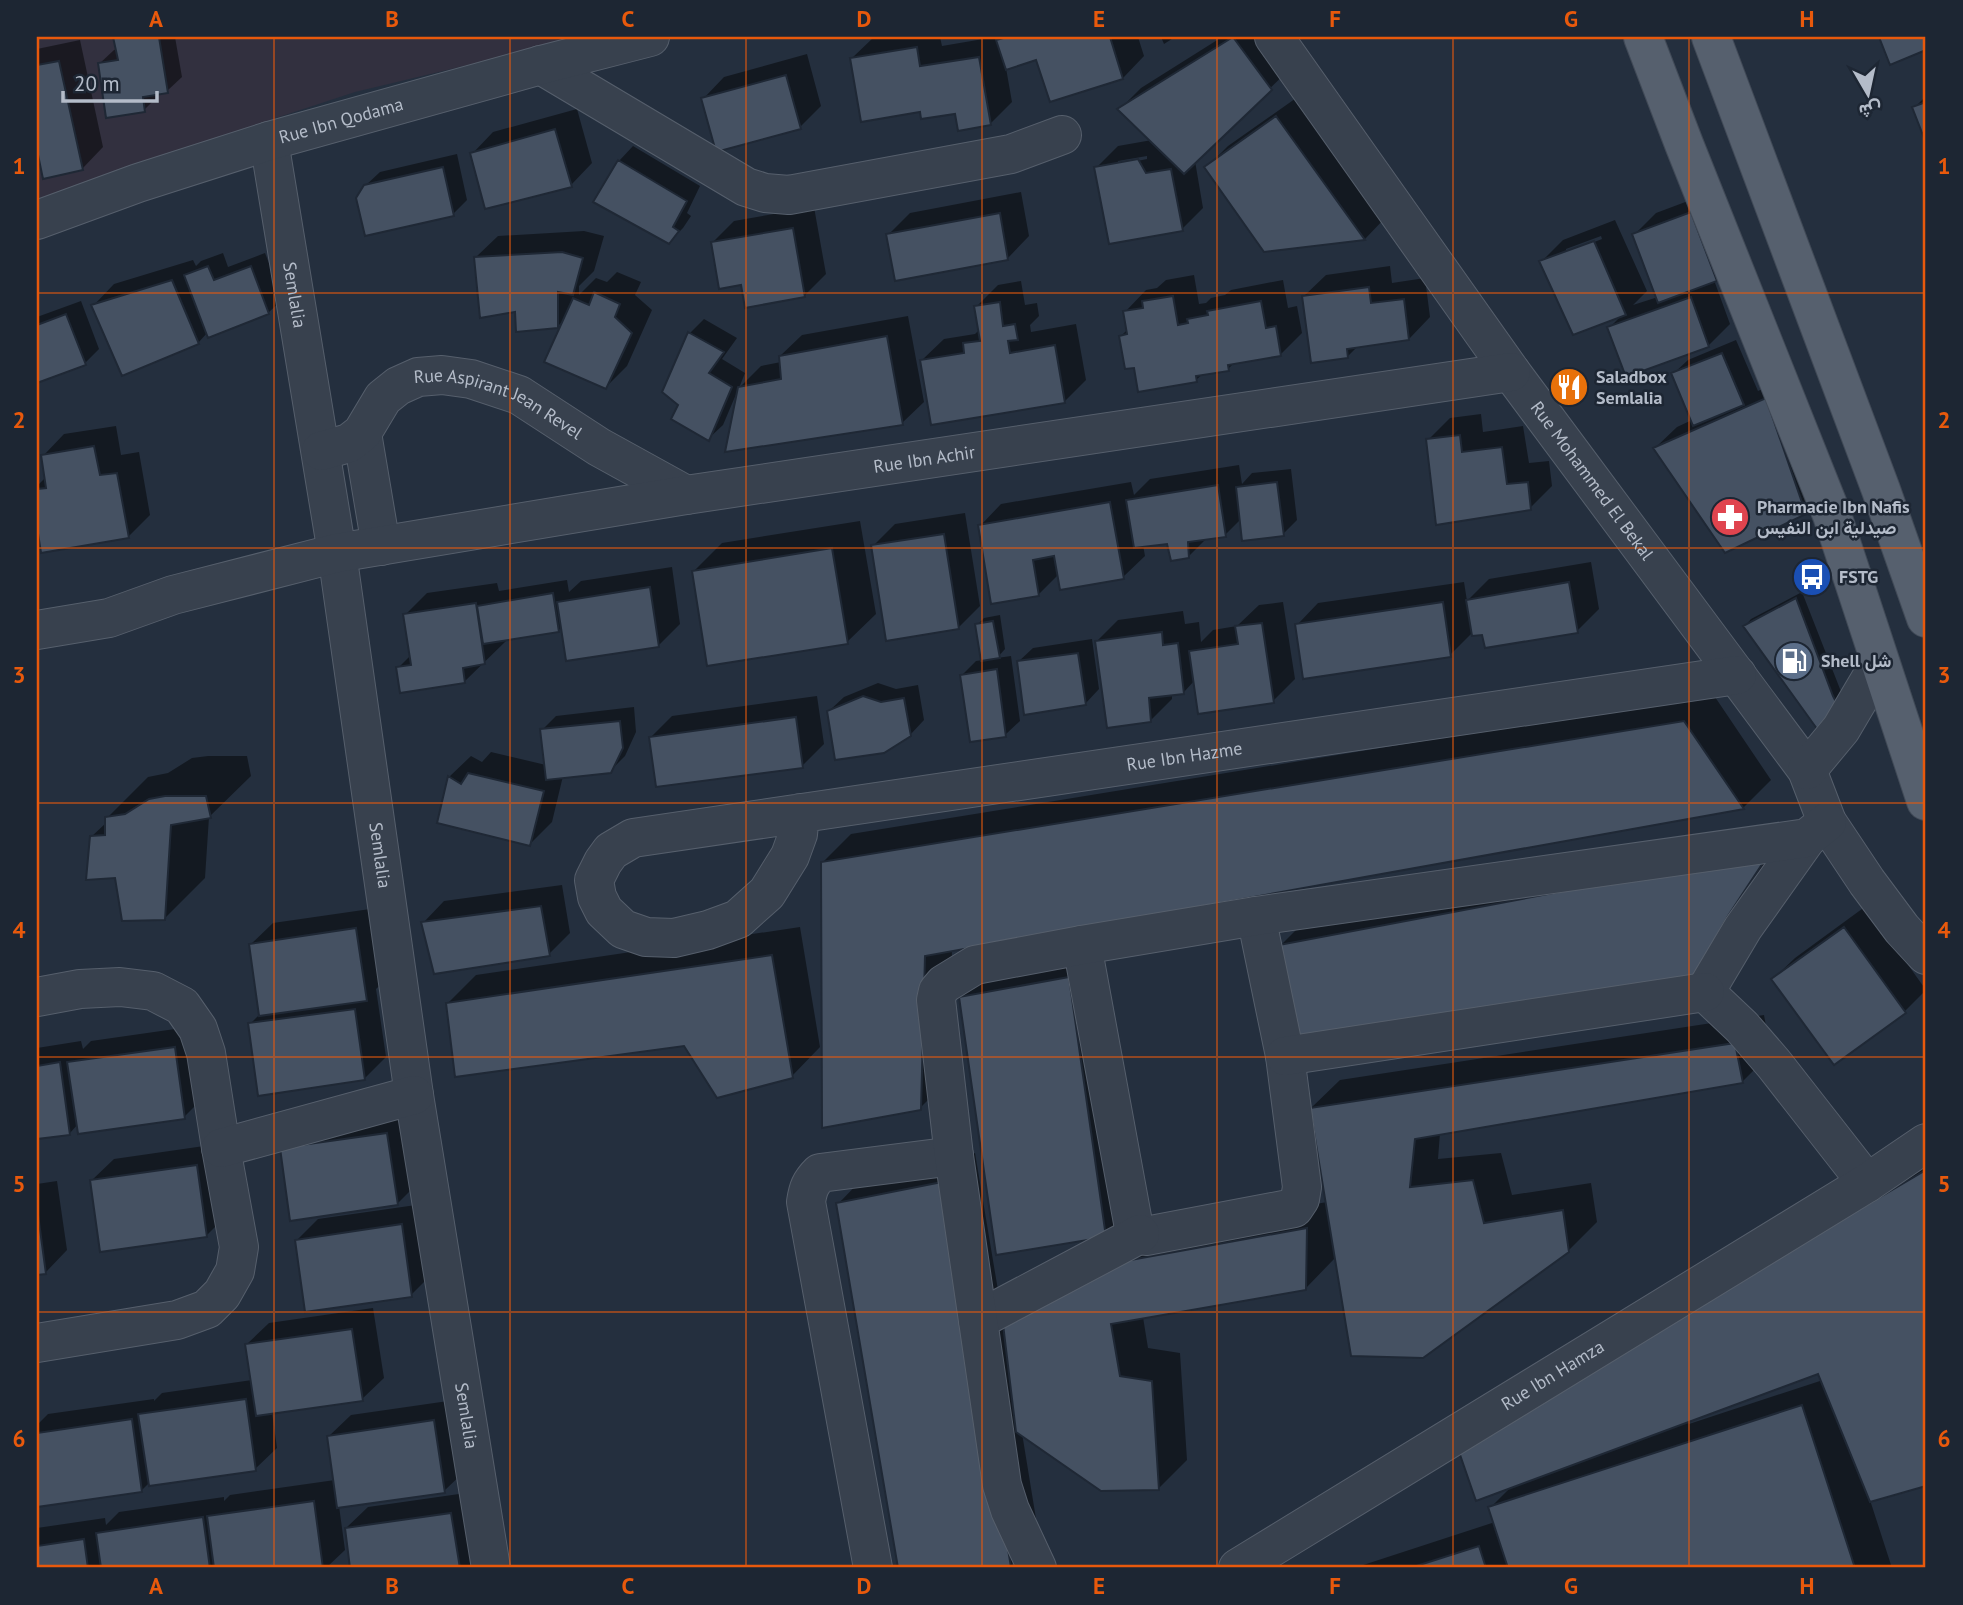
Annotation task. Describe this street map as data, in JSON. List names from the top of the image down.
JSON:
{
  "streets": {
    "street": [
      "Rue Ibn Qodama",
      "Semlalia",
      "Rue Aspirant Jean Revel",
      "Rue Ibn Achir",
      "Rue Mohammed El Bekal",
      "Rue Ibn Hazme",
      "Rue Ibn Hamza"
    ]
  },
  "crossings": [
    ["Rue Ibn Qodama", "Semlalia"],
    ["Semlalia", "Rue Ibn Achir"],
    ["Rue Aspirant Jean Revel", "Rue Ibn Achir"],
    ["Rue Ibn Achir", "Rue Mohammed El Bekal"],
    ["Rue Mohammed El Bekal", "Rue Ibn Hazme"]
  ],
  "places": {
    "restaurant": ["Saladbox Semlalia"],
    "pharmacy": ["Pharmacie Ibn Nafis صيدلية ابن النفيس"],
    "bus stop": ["FSTG"],
    "fuel station": ["Shell شل"]
  },
  "scale_bar": "20 m",
  "north": "bottom",
  "grid": {
    "columns": [
      "A",
      "B",
      "C",
      "D",
      "E",
      "F",
      "G",
      "H"
    ],
    "rows": [
      "1",
      "2",
      "3",
      "4",
      "5",
      "6"
    ]
  }
}
